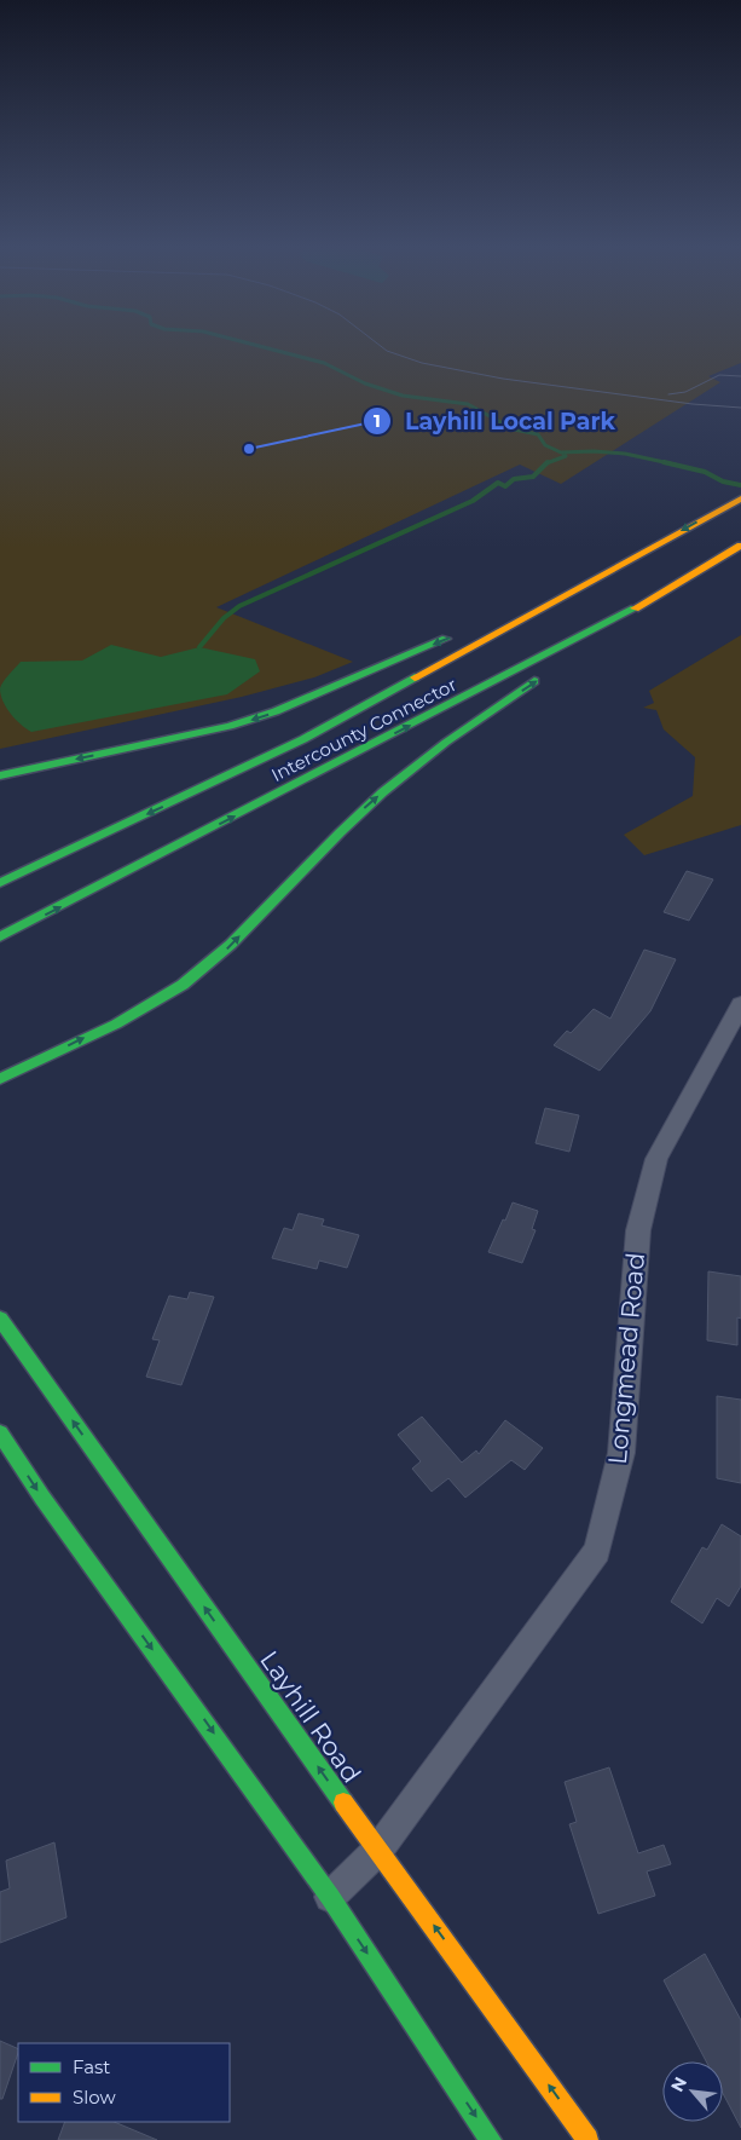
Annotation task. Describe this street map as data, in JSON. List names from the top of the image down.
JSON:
{
  "streets": {
    "main road": ["Intercounty Connector", "Layhill Road"],
    "street": ["Longmead Road"]
  },
  "crossings": [
    ["Longmead Road", "Layhill Road"]
  ],
  "places": ["Layhill Local Park"],
  "legend": ["Fast", "Slow"],
  "north": "top left"
}
